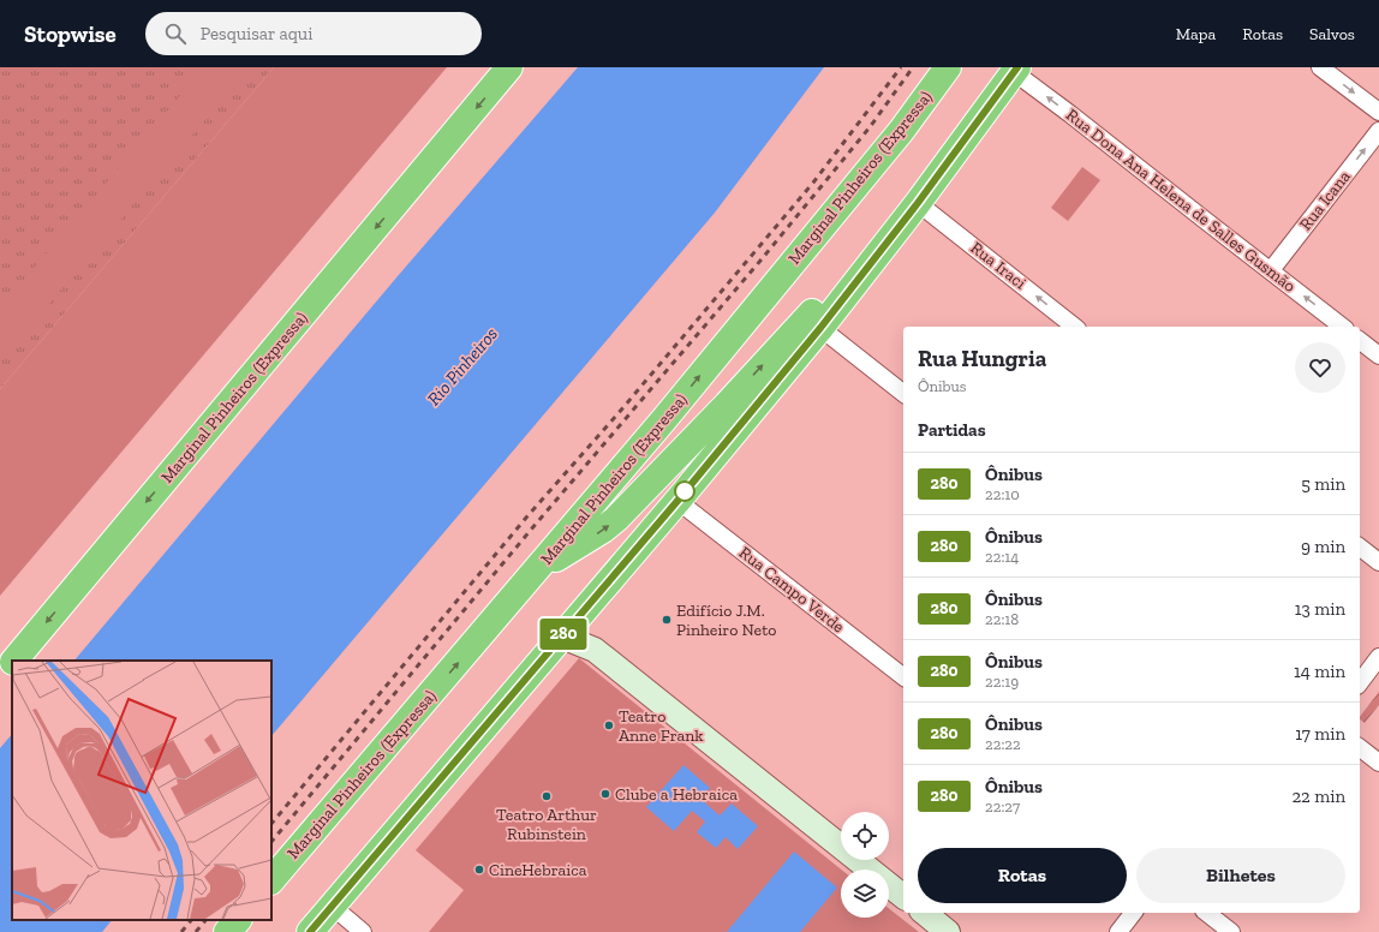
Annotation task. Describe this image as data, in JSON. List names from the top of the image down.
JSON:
{
  "streets": {
    "highway": ["Marginal Pinheiros (Expressa)"],
    "street": [
      "Rua Dona Ana Helena de Salles Gusmão",
      "Rua Icana",
      "Rua Iraci",
      "Rua Campo Verde"
    ]
  },
  "crossings": [
    ["Rua Dona Ana Helena de Salles Gusmão", "Rua Icana"]
  ],
  "one_way": ["Rua Dona Ana Helena de Salles Gusmão", "Rua Icana", "Rua Iraci"],
  "water": ["Rio Pinheiros"],
  "places": [
    "Edifício J.M. Pinheiro Neto",
    "Teatro Anne Frank",
    "Clube a Hebraica",
    "Teatro Arthur Rubinstein",
    "CineHebraica"
  ],
  "lines": ["bus line 280"],
  "page": {
    "header": "Stopwise",
    "search": "Pesquisar aqui",
    "nav": ["Mapa", "Rotas", "Salvos"],
    "on_map": "280",
    "heading": [
      ["Rua Hungria", "Ônibus"],
      "Partidas"
    ],
    "list": [
      {
        "mark": "280",
        "name": "Ônibus",
        "note": "22:10",
        "value": "5 min"
      },
      {
        "mark": "280",
        "name": "Ônibus",
        "note": "22:14",
        "value": "9 min"
      },
      {
        "mark": "280",
        "name": "Ônibus",
        "note": "22:18",
        "value": "13 min"
      },
      {
        "mark": "280",
        "name": "Ônibus",
        "note": "22:19",
        "value": "14 min"
      },
      {
        "mark": "280",
        "name": "Ônibus",
        "note": "22:22",
        "value": "17 min"
      },
      {
        "mark": "280",
        "name": "Ônibus",
        "note": "22:27",
        "value": "22 min"
      }
    ],
    "buttons": ["Rotas", "Bilhetes"]
  }
}
